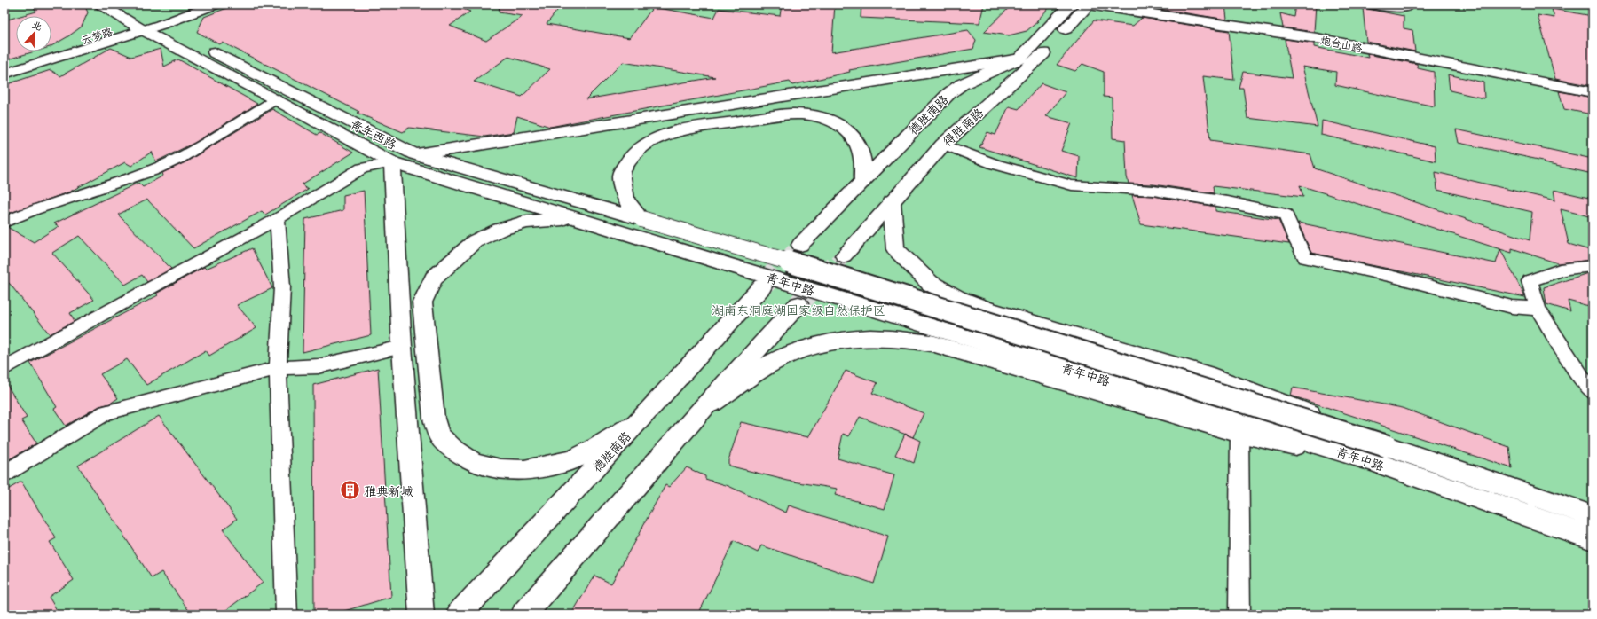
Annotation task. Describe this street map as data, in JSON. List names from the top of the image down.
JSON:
{
  "streets": {
    "main road": [
      "云梦路",
      "炮台山路",
      "德胜南路",
      "得胜南路",
      "青年西路",
      "青年中路"
    ]
  },
  "crossings": [
    ["云梦路", "青年西路"],
    ["炮台山路", "得胜南路"],
    ["青年西路", "青年中路"]
  ],
  "parks": ["湖南东洞庭湖国家级自然保护区"],
  "places": {
    "building": ["雅典新城"]
  },
  "north": "top"
}
